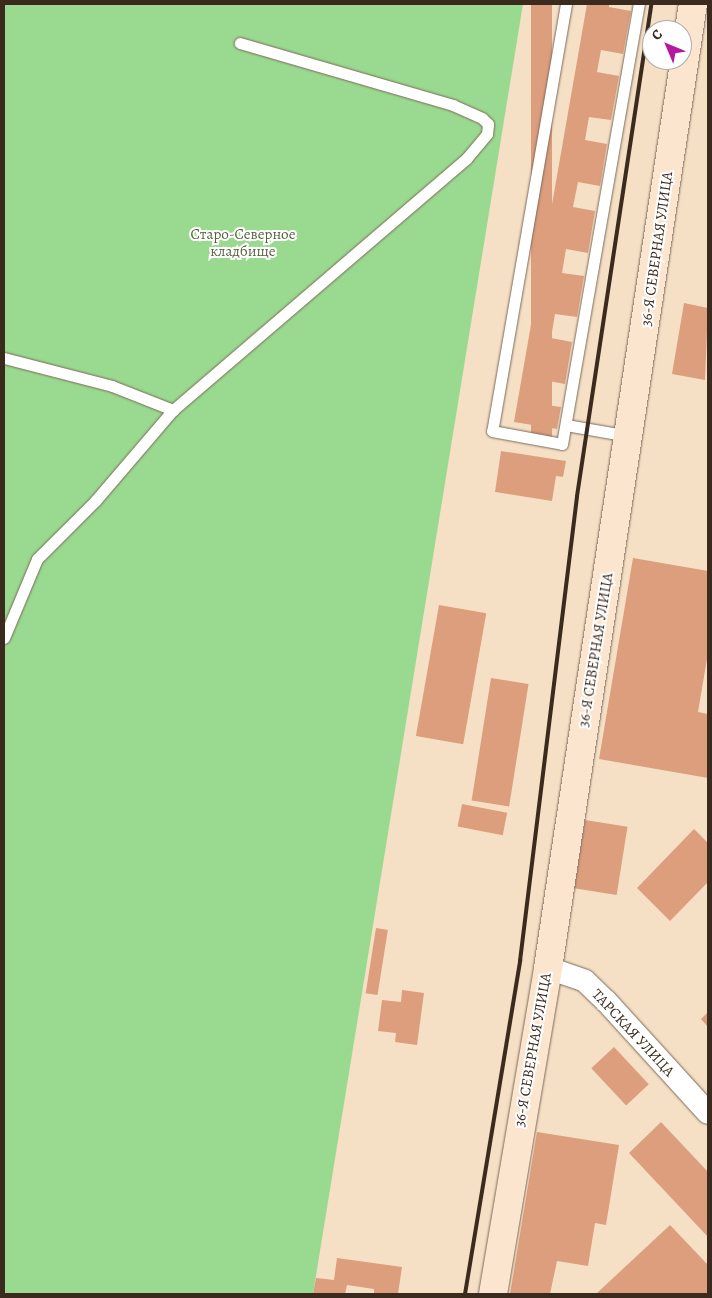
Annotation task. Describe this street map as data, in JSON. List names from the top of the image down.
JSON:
{
  "streets": {
    "main road": ["36-Я СЕВЕРНАЯ УЛИЦА"],
    "street": ["ТАРСКАЯ УЛИЦА"]
  },
  "crossings": [
    ["36-Я СЕВЕРНАЯ УЛИЦА", "ТАРСКАЯ УЛИЦА"]
  ],
  "parks": ["Старо-Северное кладбище"],
  "north": "top left"
}
